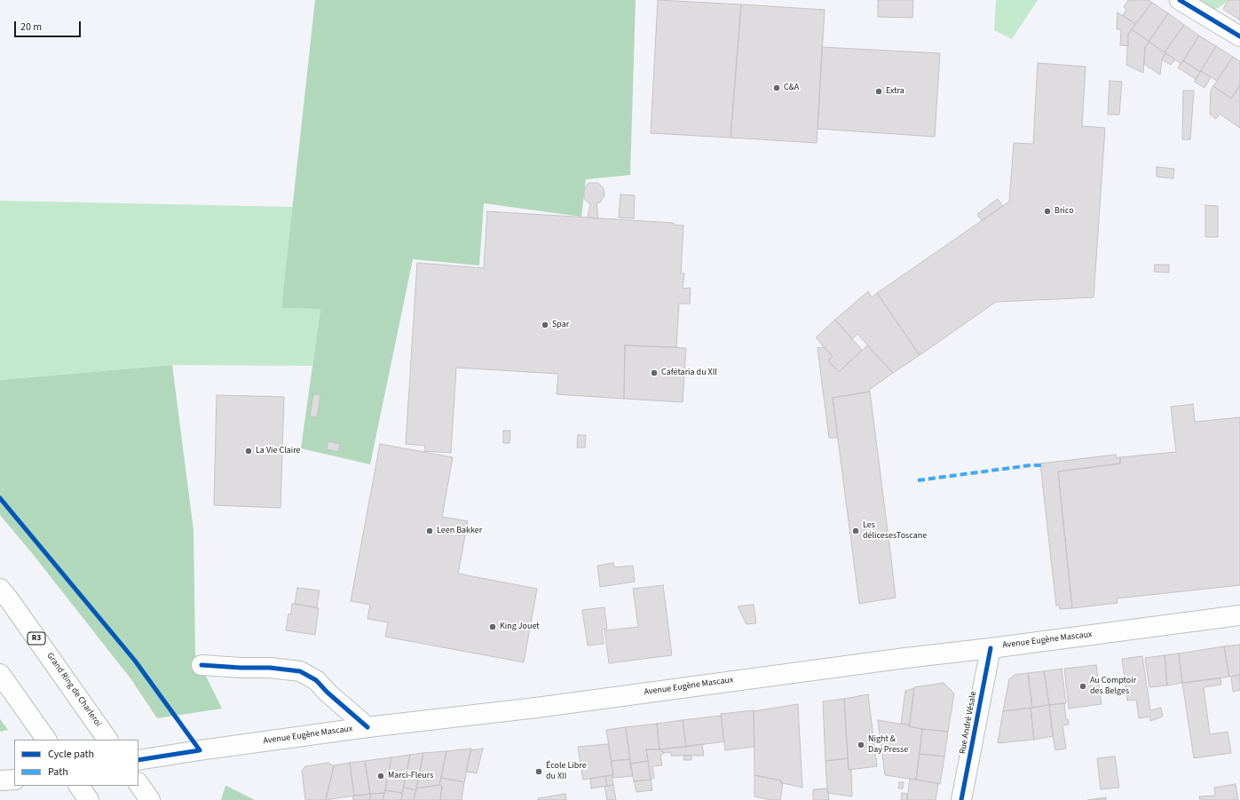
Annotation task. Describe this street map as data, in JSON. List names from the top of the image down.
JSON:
{
  "streets": {
    "main road": [
      "R3",
      "Avenue Eugène Mascaux",
      "Grand Ring de Charleroi",
      "Rue André Vésale"
    ]
  },
  "crossings": [
    ["Avenue Eugène Mascaux", "Rue André Vésale"]
  ],
  "places": [
    "C&A",
    "Extra",
    "Brico",
    "Spar",
    "Cafétaria du XII",
    "La Vie Claire",
    "Leen Bakker",
    "Les délicesesToscane",
    "King Jouet",
    "Au Comptoir des Belges",
    "Night & Day Presse",
    "École Libre du XII",
    "Marci-Fleurs"
  ],
  "legend": ["Cycle path", "Path"],
  "scale_bar": "20 m"
}
